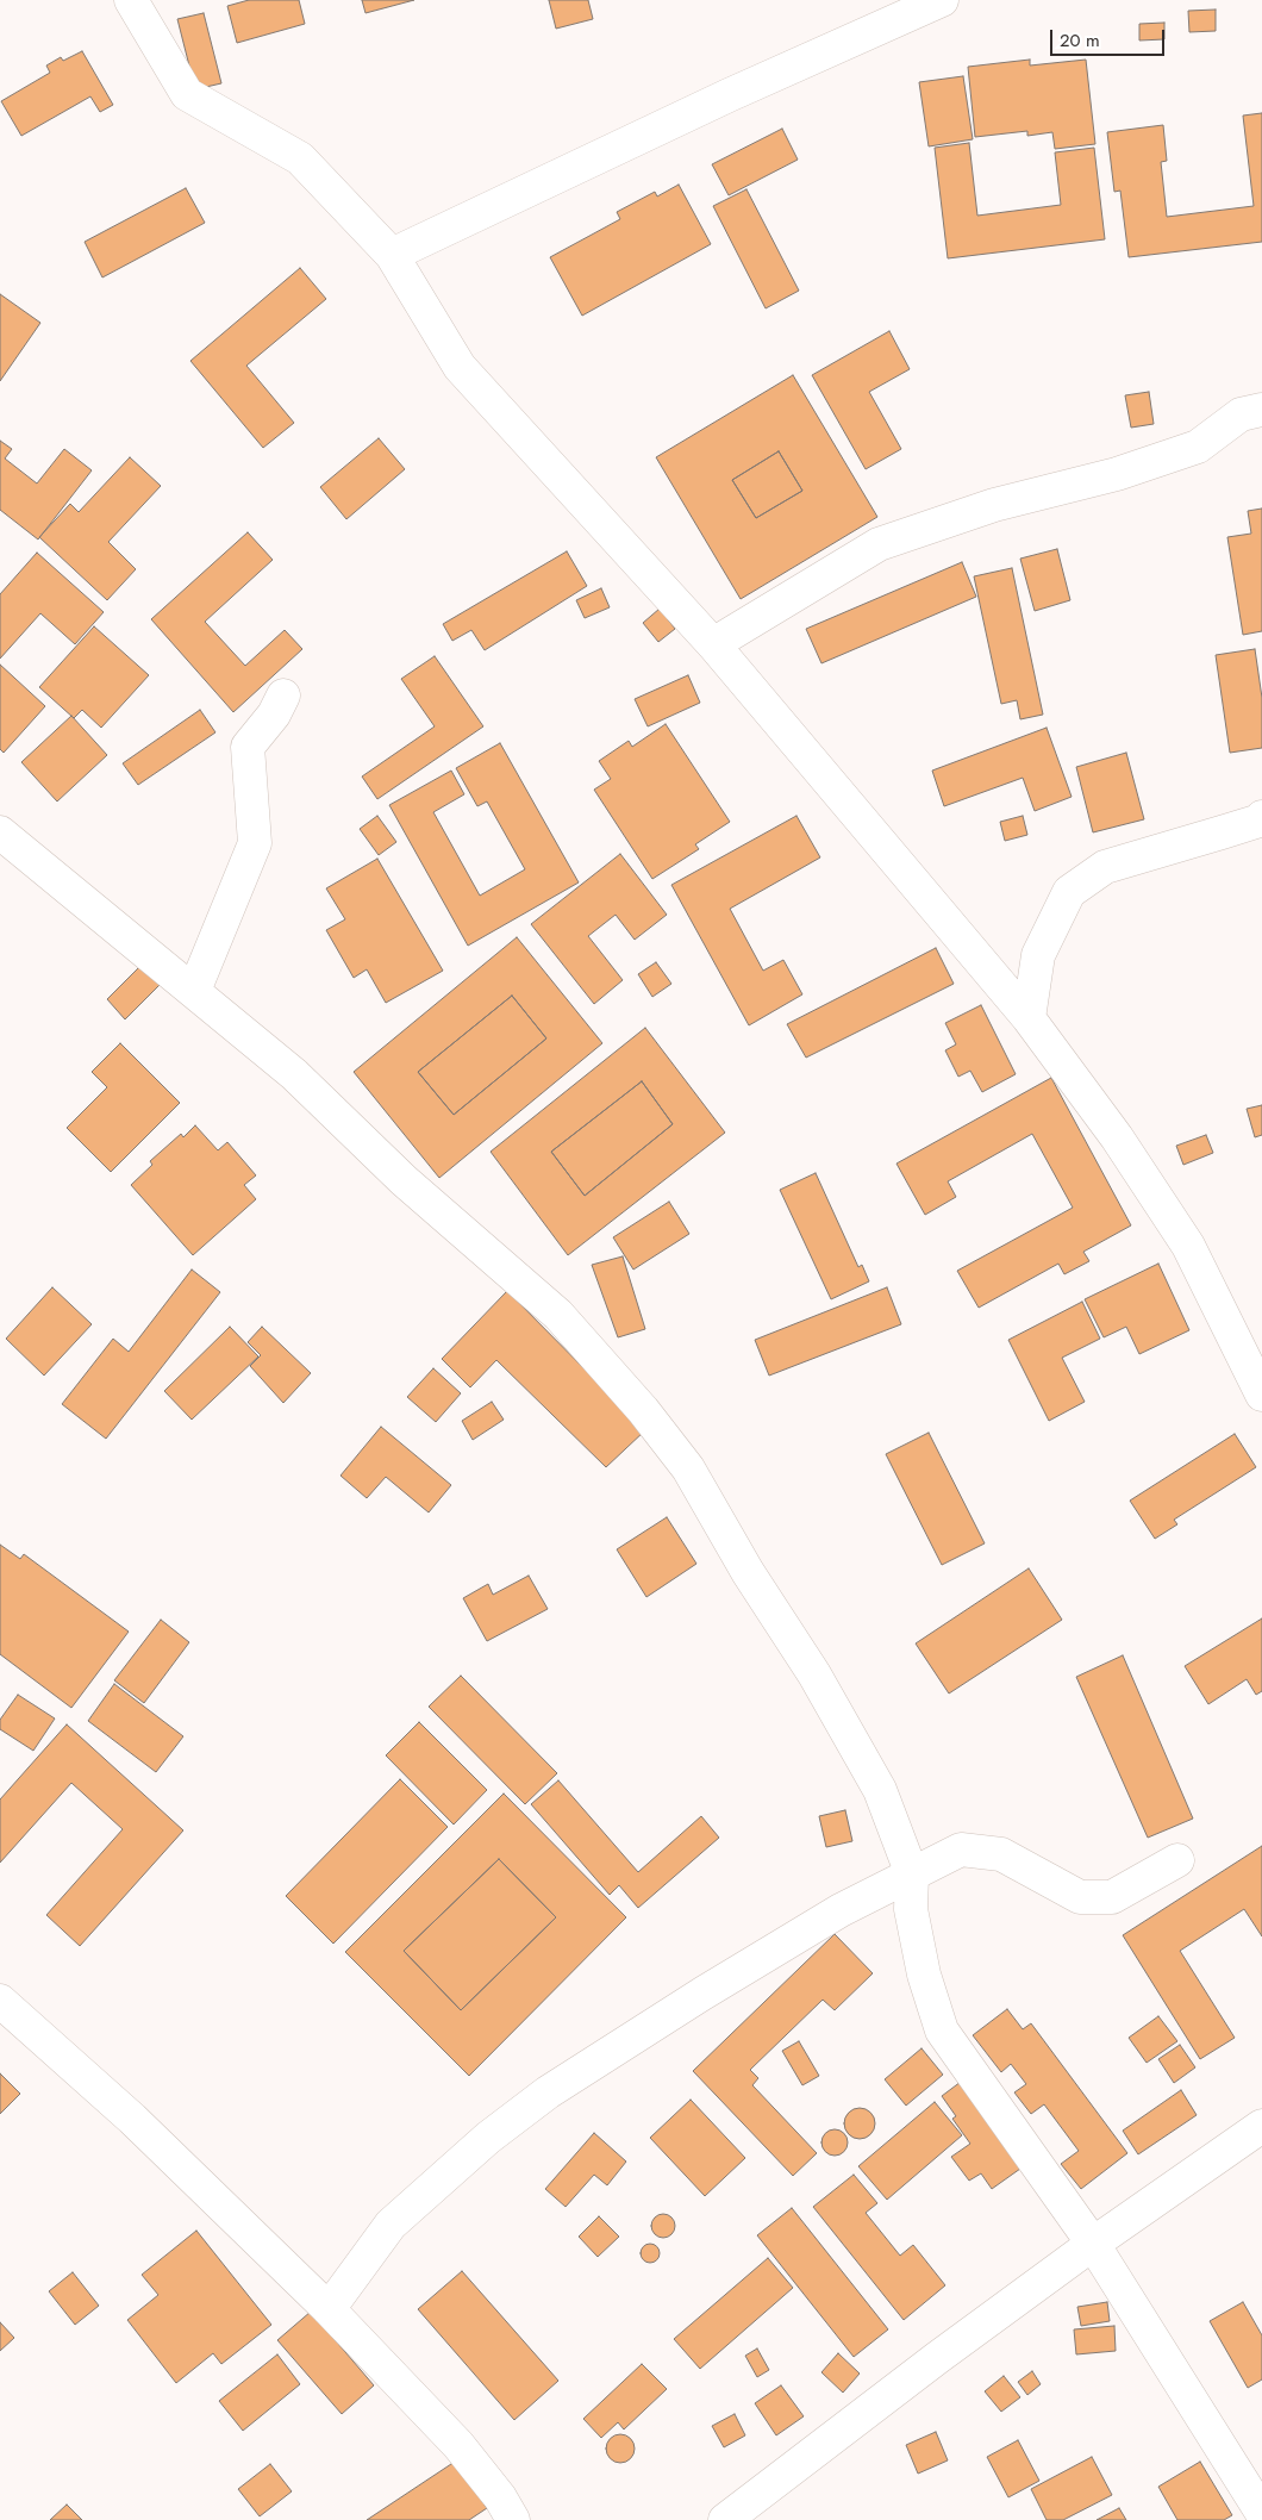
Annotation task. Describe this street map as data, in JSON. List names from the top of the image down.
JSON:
{
  "scale_bar": "20 m"
}
